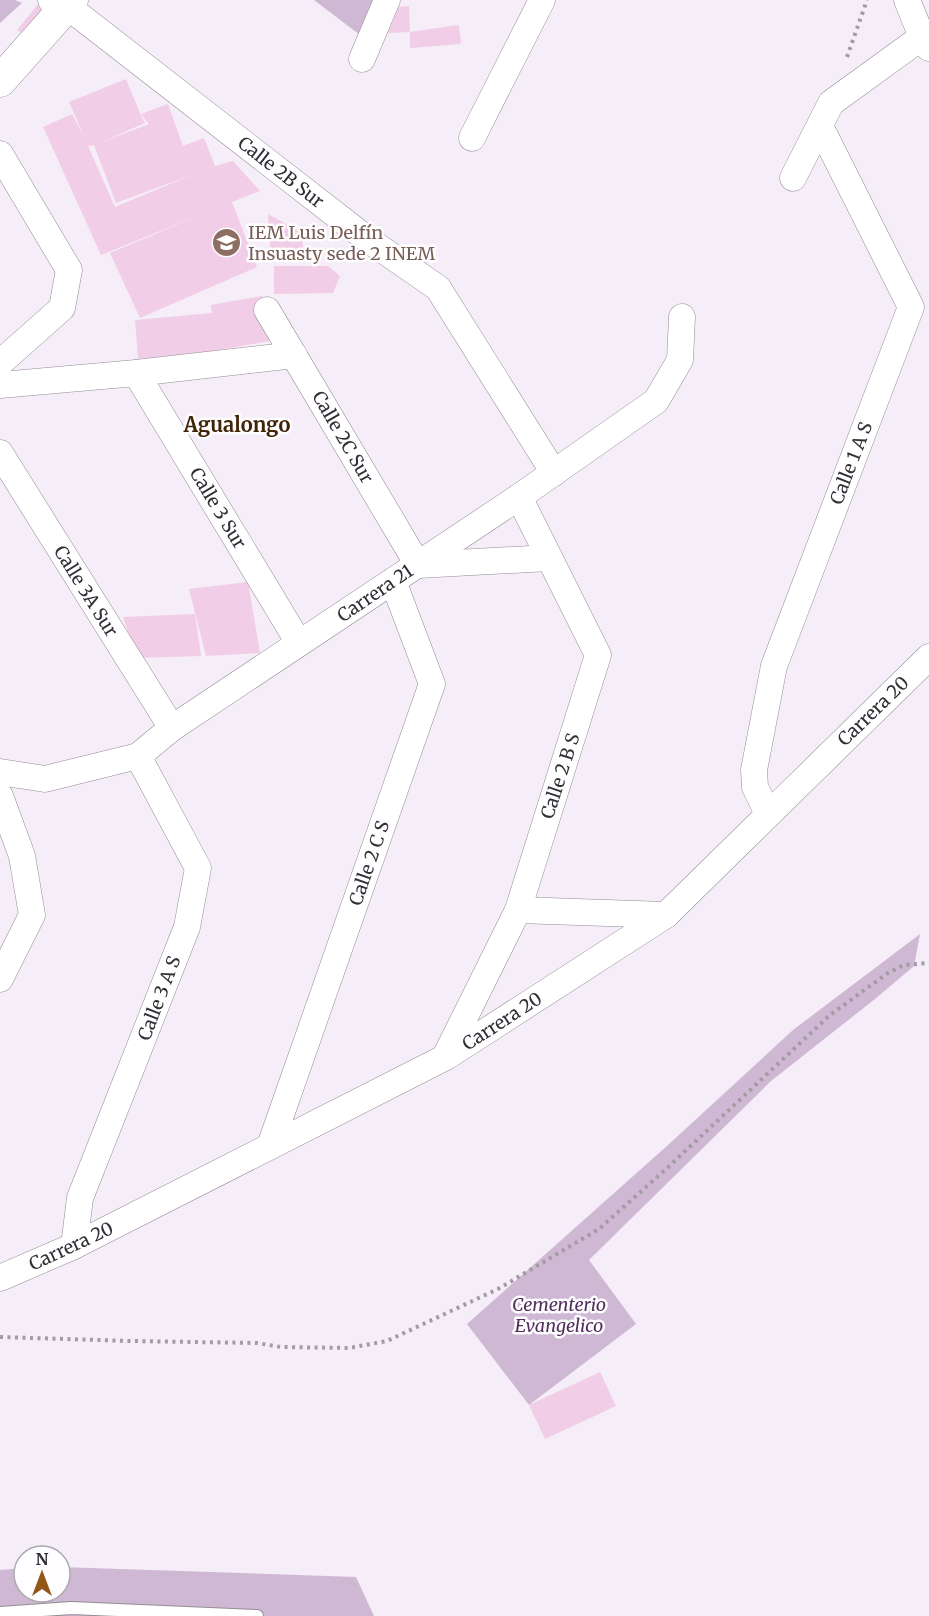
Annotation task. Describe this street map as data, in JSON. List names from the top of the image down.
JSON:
{
  "streets": {
    "street": [
      "Calle 2B Sur",
      "Calle 2C Sur",
      "Calle 1 A S",
      "Calle 3 Sur",
      "Calle 3A Sur",
      "Carrera 21",
      "Carrera 20",
      "Calle 2 B S",
      "Calle 2 C S",
      "Calle 3 A S"
    ]
  },
  "crossings": [
    ["Calle 2B Sur", "Carrera 21"],
    ["Calle 2C Sur", "Carrera 21"],
    ["Calle 1 A S", "Carrera 20"],
    ["Calle 3 Sur", "Carrera 21"],
    ["Calle 3A Sur", "Carrera 21"],
    ["Carrera 21", "Calle 2 B S"],
    ["Carrera 21", "Calle 2 C S"],
    ["Carrera 21", "Calle 3 A S"],
    ["Carrera 20", "Calle 2 B S"],
    ["Carrera 20", "Calle 2 C S"],
    ["Carrera 20", "Calle 3 A S"]
  ],
  "districts": ["Agualongo"],
  "parks": ["Cementerio Evangelico"],
  "places": {
    "school or university": ["IEM Luis Delfín Insuasty sede 2 INEM"]
  },
  "north": "top"
}
